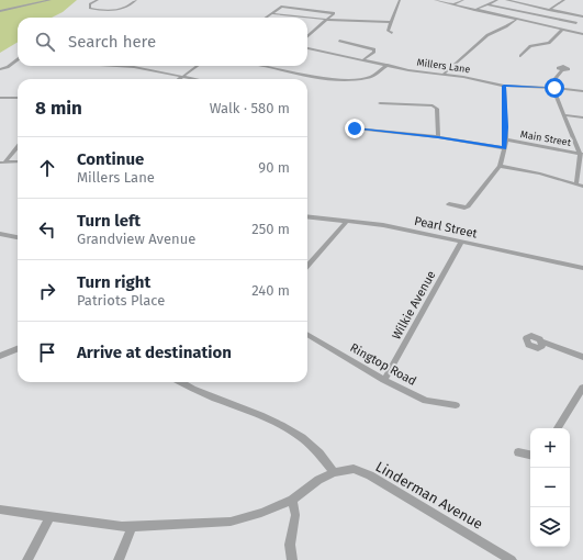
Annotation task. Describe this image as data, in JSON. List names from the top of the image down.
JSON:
{
  "streets": {
    "street": [
      "Millers Lane",
      "Main Street",
      "Pearl Street",
      "Wilkie Avenue",
      "Ringtop Road",
      "Linderman Avenue"
    ]
  },
  "crossings": [
    ["Pearl Street", "Wilkie Avenue"],
    ["Wilkie Avenue", "Ringtop Road"]
  ],
  "page": {
    "search": "Search here",
    "heading": ["8 min", "Walk · 580 m"],
    "list": [
      ["Continue", "Millers Lane", "90 m"],
      ["Turn left", "Grandview Avenue", "250 m"],
      ["Turn right", "Patriots Place", "240 m"],
      "Arrive at destination"
    ],
    "map_buttons": ["+", "−"]
  }
}
